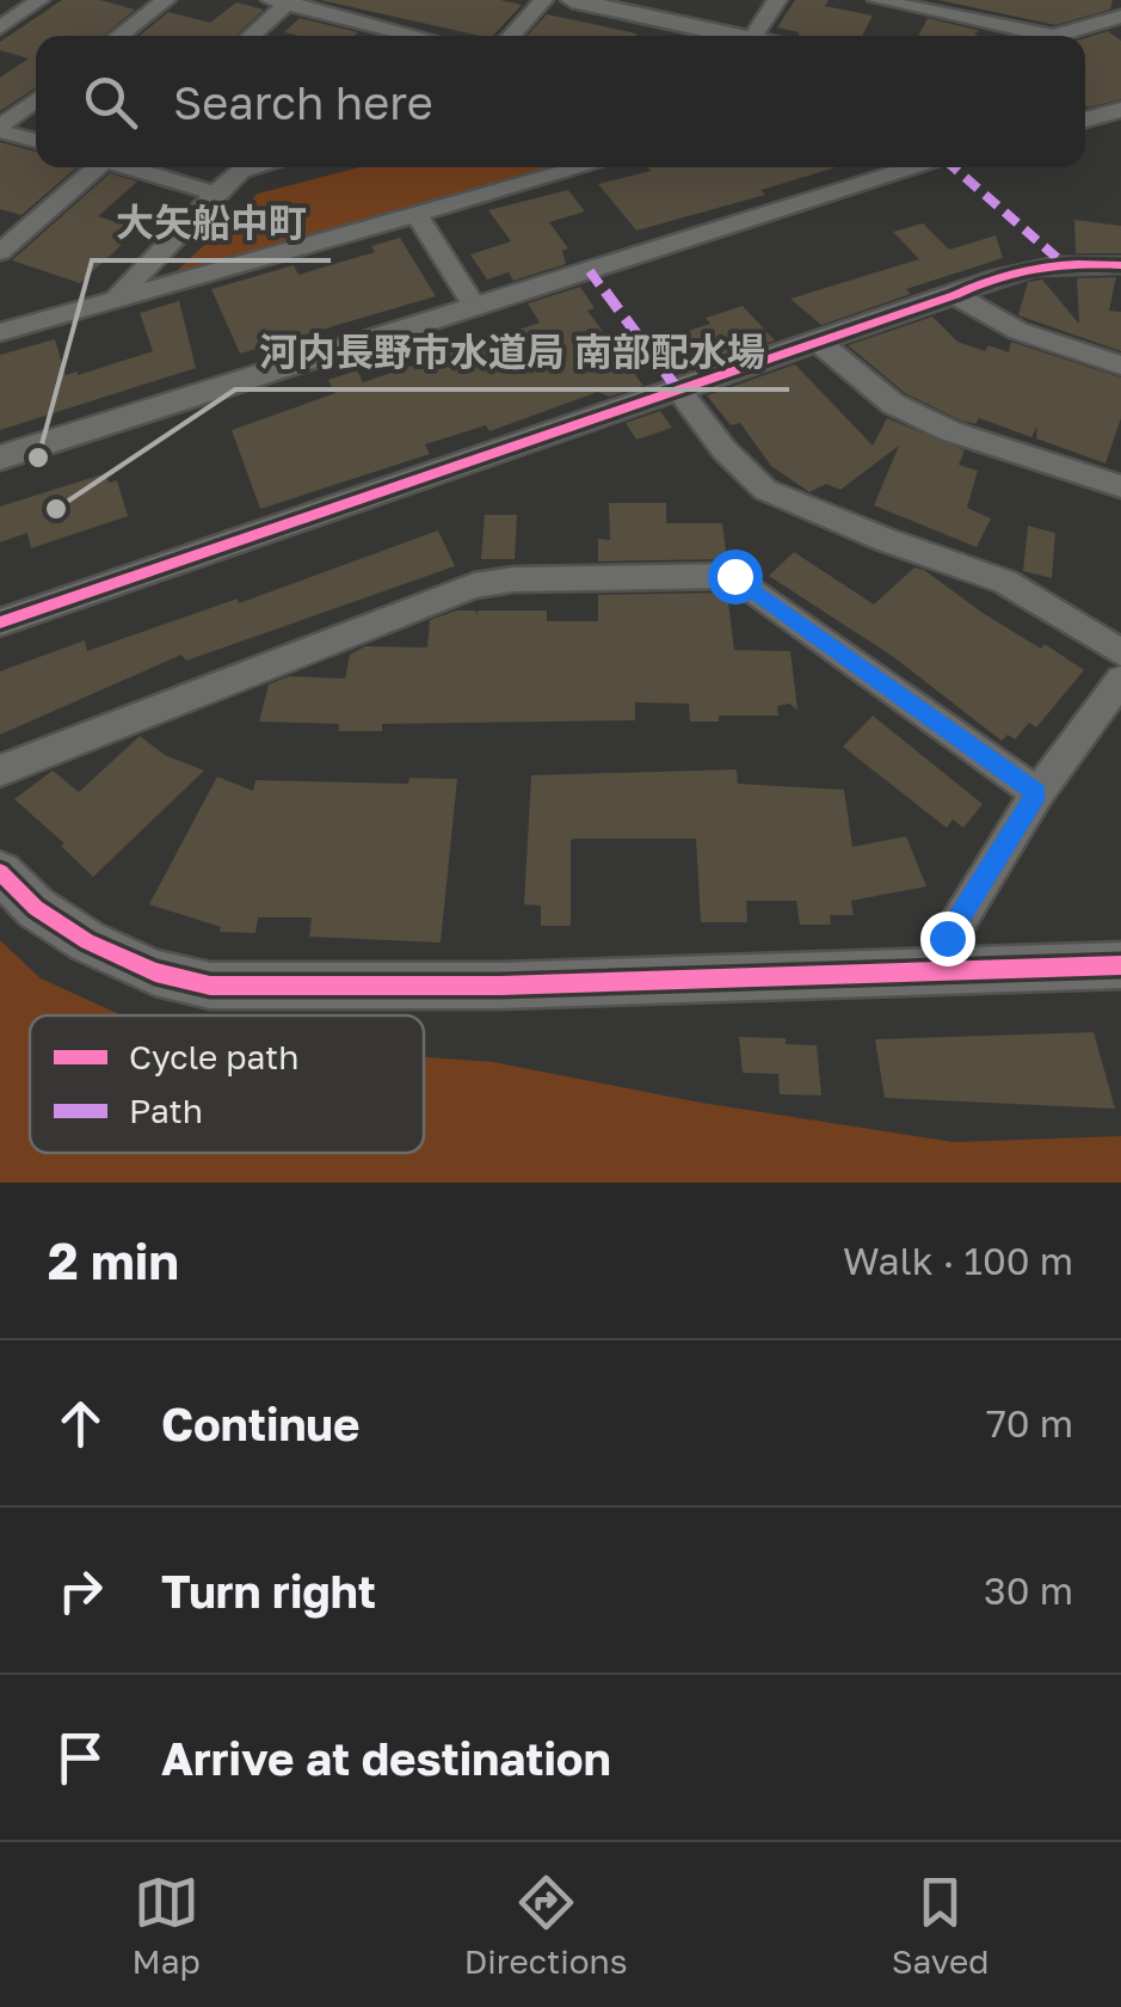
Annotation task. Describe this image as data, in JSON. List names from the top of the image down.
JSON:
{
  "places": ["大矢船中町", "河内長野市水道局 南部配水場"],
  "legend": ["Cycle path", "Path"],
  "page": {
    "search": "Search here",
    "heading": ["2 min", "Walk · 100 m"],
    "list": [
      ["Continue", "70 m"],
      ["Turn right", "30 m"],
      "Arrive at destination"
    ],
    "nav": ["Map", "Directions", "Saved"]
  }
}
